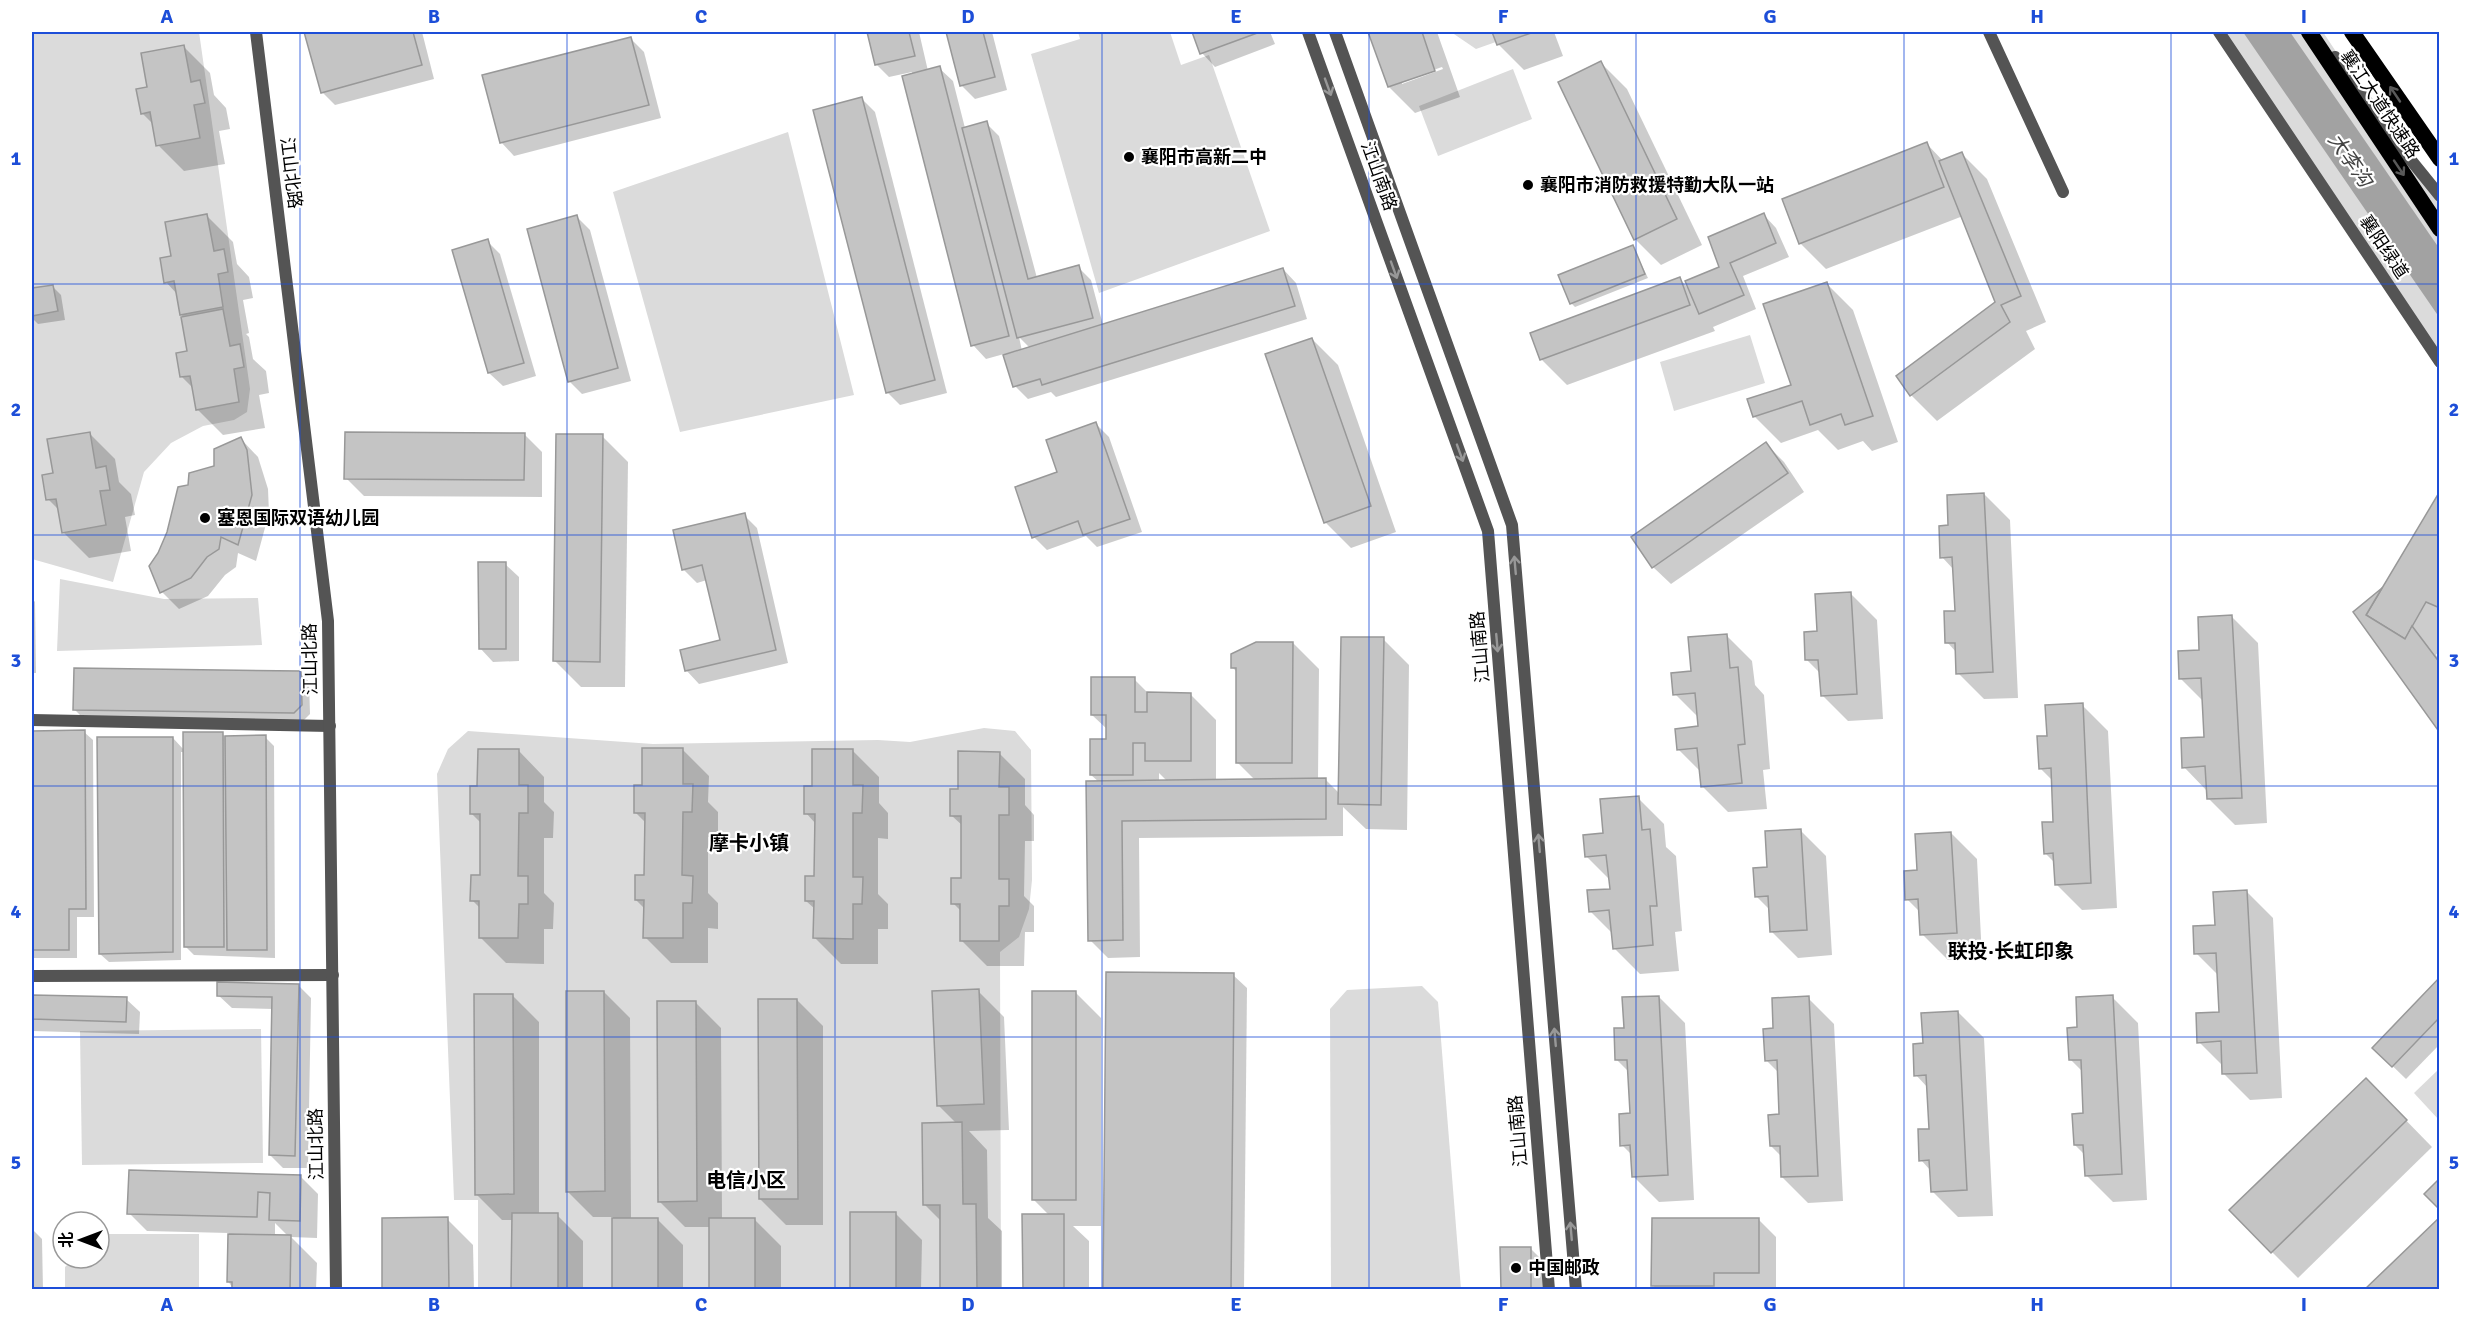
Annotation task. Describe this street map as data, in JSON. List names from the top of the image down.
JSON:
{
  "streets": {
    "highway": ["襄江大道快速路"],
    "street": ["江山北路", "江山南路", "襄阳绿道"]
  },
  "districts": ["摩卡小镇", "联投·长虹印象", "电信小区"],
  "water": ["大李沟"],
  "places": [
    "襄阳市高新二中",
    "襄阳市消防救援特勤大队一站",
    "塞恩国际双语幼儿园",
    "中国邮政"
  ],
  "north": "left",
  "grid": {
    "columns": [
      "A",
      "B",
      "C",
      "D",
      "E",
      "F",
      "G",
      "H",
      "I"
    ],
    "rows": [
      "1",
      "2",
      "3",
      "4",
      "5"
    ]
  }
}
